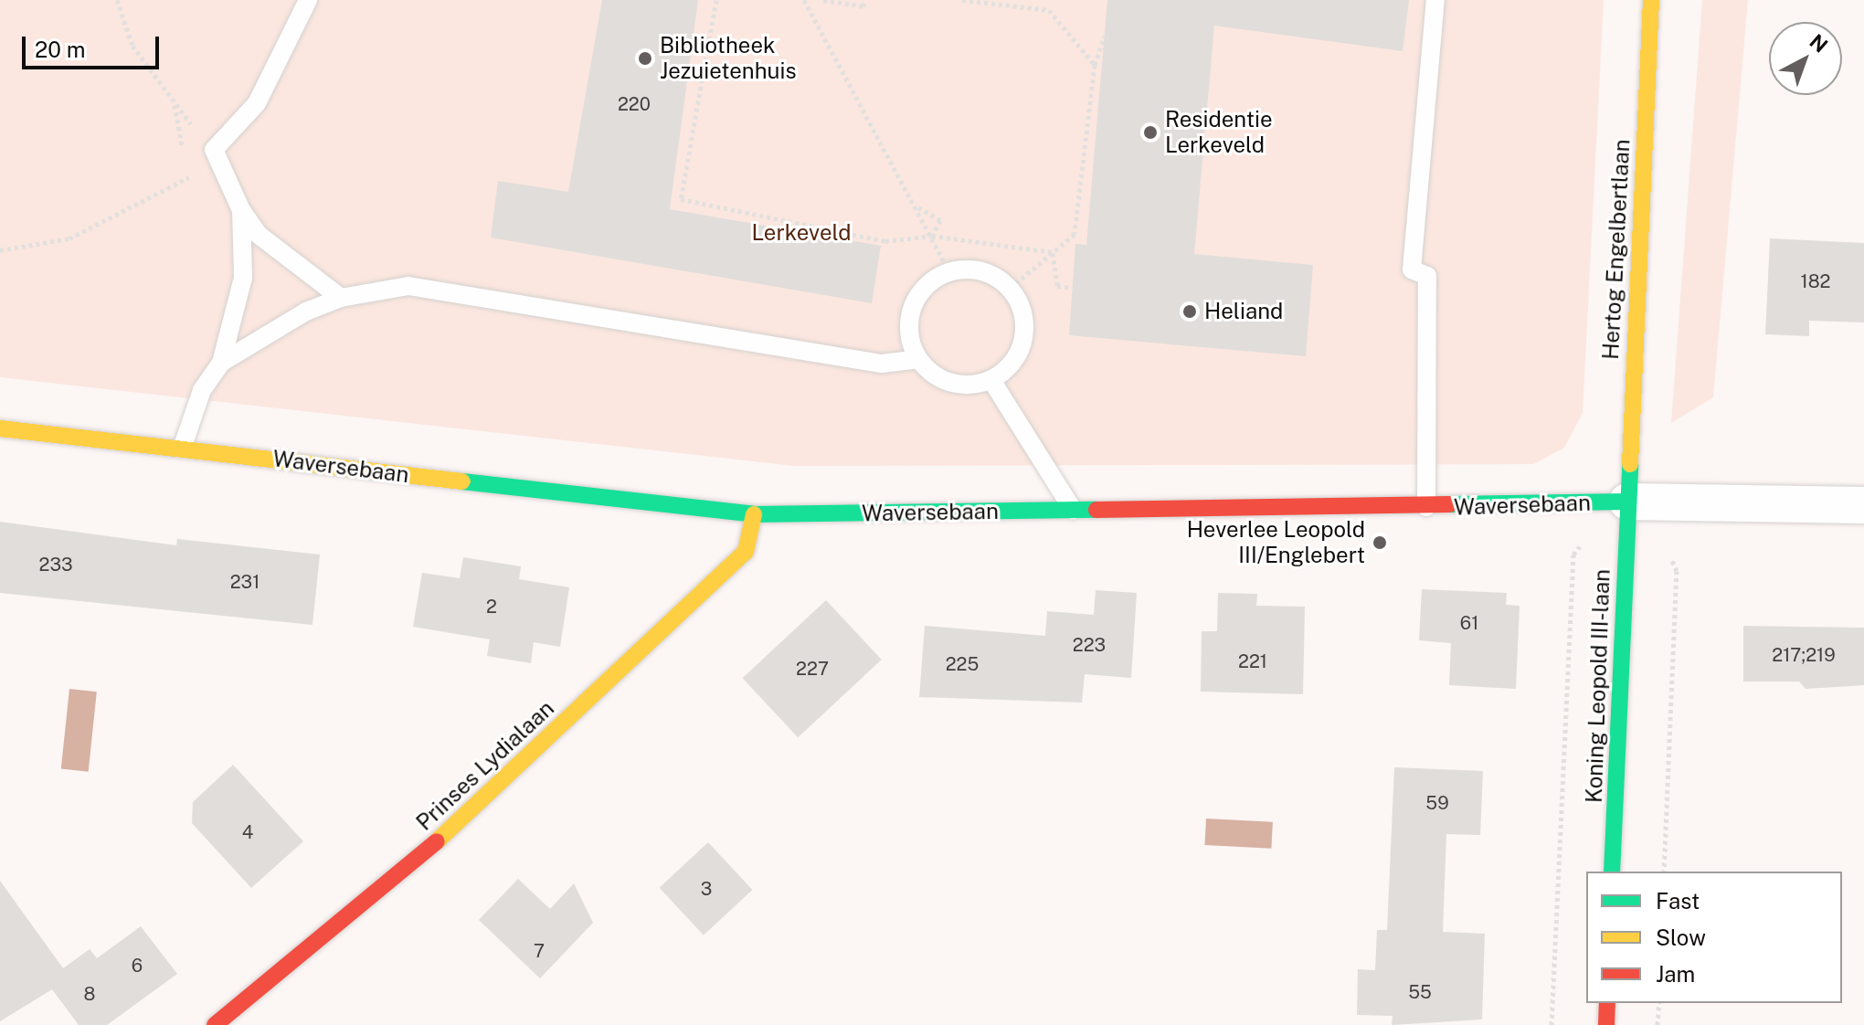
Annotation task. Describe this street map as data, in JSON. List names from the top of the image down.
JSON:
{
  "streets": {
    "street": [
      "Hertog Engelbertlaan",
      "Waversebaan",
      "Koning Leopold III-laan",
      "Prinses Lydialaan"
    ]
  },
  "crossings": [
    ["Hertog Engelbertlaan", "Waversebaan"],
    ["Hertog Engelbertlaan", "Koning Leopold III-laan"],
    ["Waversebaan", "Koning Leopold III-laan"],
    ["Waversebaan", "Prinses Lydialaan"]
  ],
  "parks": ["Lerkeveld"],
  "places": [
    "Bibliotheek Jezuietenhuis",
    "Residentie Lerkeveld",
    "Heliand",
    "Heverlee Leopold III/Englebert"
  ],
  "house_numbers": [
    "220",
    "182",
    "233",
    "231",
    "2",
    "61",
    "223",
    "217;219",
    "221",
    "225",
    "227",
    "59",
    "4",
    "3",
    "7",
    "6",
    "55",
    "8"
  ],
  "legend": ["Fast", "Slow", "Jam"],
  "scale_bar": "20 m",
  "north": "top right"
}
